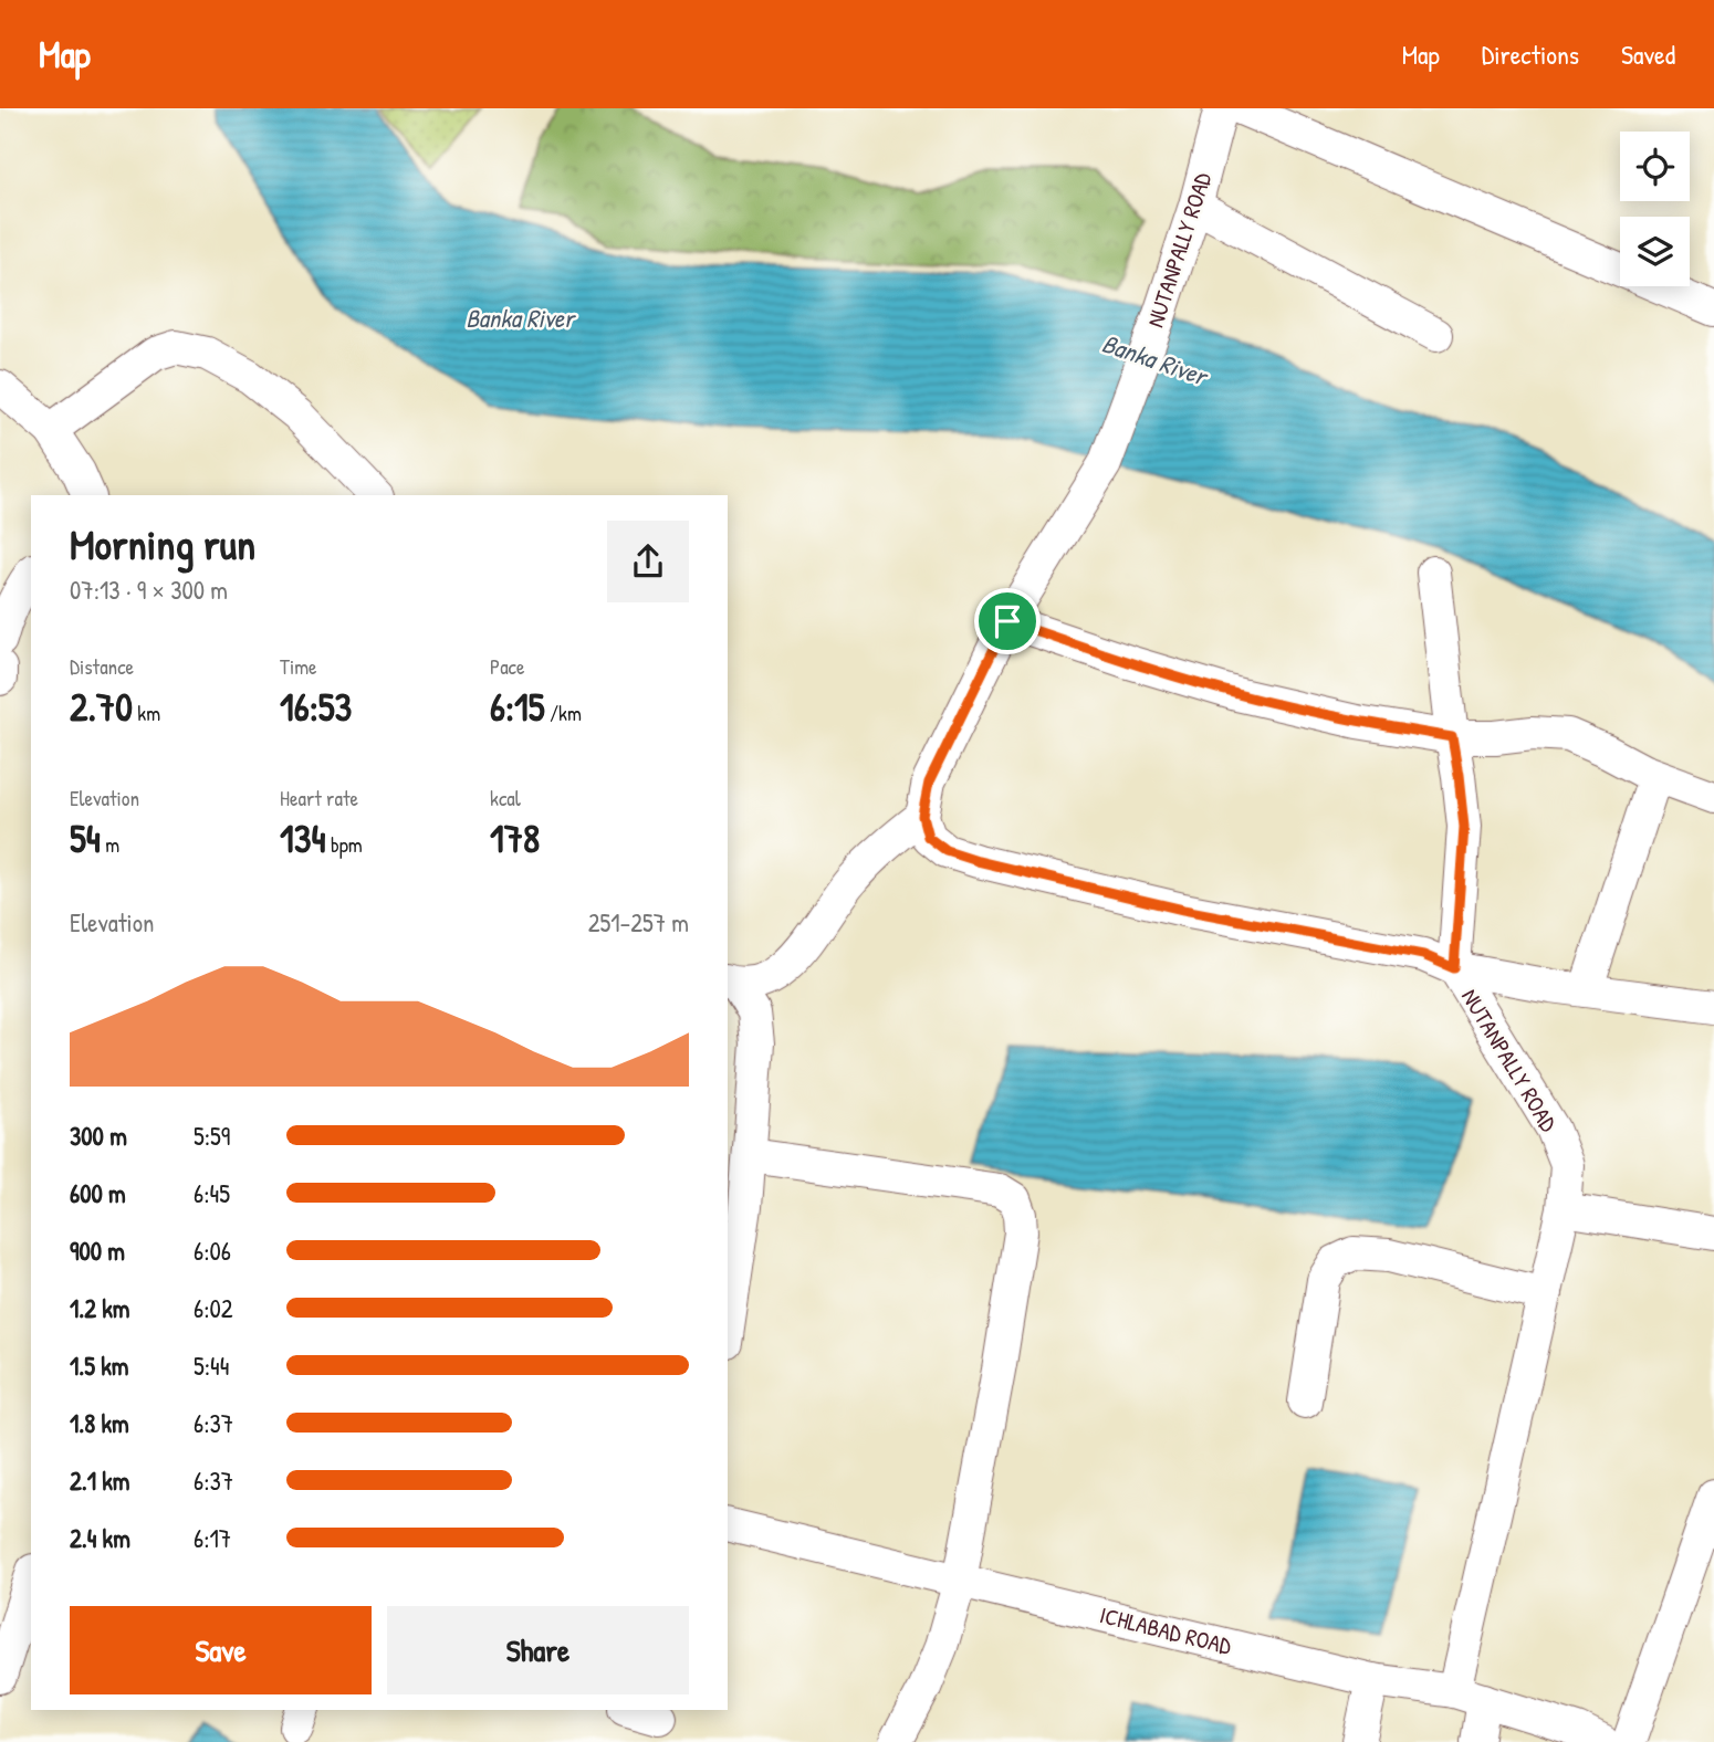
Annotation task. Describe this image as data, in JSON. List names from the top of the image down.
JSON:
{
  "streets": {
    "street": ["NUTANPALLY ROAD", "ICHLABAD ROAD"]
  },
  "crossings": [
    ["NUTANPALLY ROAD", "ICHLABAD ROAD"]
  ],
  "water": ["Banka River"],
  "page": {
    "header": "Map",
    "nav": ["Map", "Directions", "Saved"],
    "heading": ["Morning run", "07:13 · 9 × 300 m"],
    "stats": [
      ["Distance", "2.70 km"],
      ["Time", "16:53"],
      ["Pace", "6:15 /km"],
      ["Elevation", "54 m"],
      ["Heart rate", "134 bpm"],
      ["kcal", "178"]
    ],
    "chart": ["Elevation", "251–257 m"],
    "list": [
      {
        "name": "300 m",
        "note": "5:59"
      },
      {
        "name": "600 m",
        "note": "6:45"
      },
      {
        "name": "900 m",
        "note": "6:06"
      },
      {
        "name": "1.2 km",
        "note": "6:02"
      },
      {
        "name": "1.5 km",
        "note": "5:44"
      },
      {
        "name": "1.8 km",
        "note": "6:37"
      },
      {
        "name": "2.1 km",
        "note": "6:37"
      },
      {
        "name": "2.4 km",
        "note": "6:17"
      }
    ],
    "buttons": ["Save", "Share"]
  }
}
